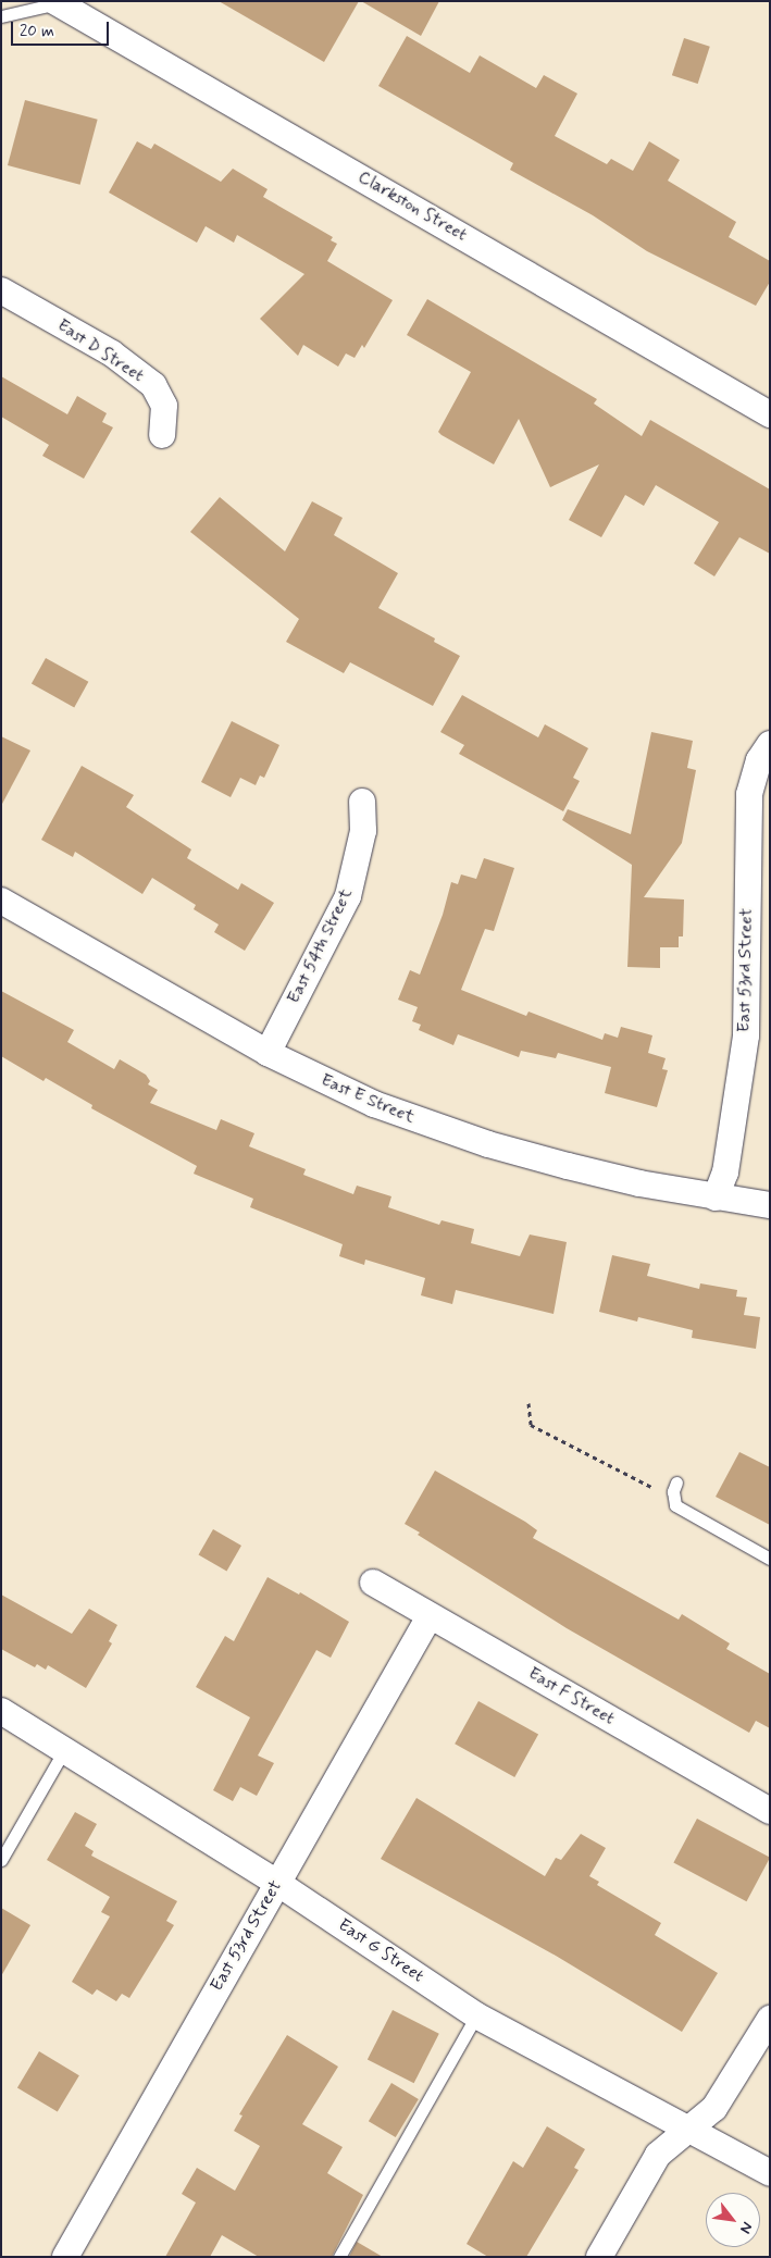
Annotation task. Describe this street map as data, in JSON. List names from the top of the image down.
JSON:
{
  "streets": {
    "street": [
      "Clarkston Street",
      "East D Street",
      "East 54th Street",
      "East 53rd Street",
      "East E Street",
      "East F Street",
      "East G Street"
    ]
  },
  "crossings": [
    ["East 54th Street", "East E Street"],
    ["East 53rd Street", "East E Street"],
    ["East 53rd Street", "East F Street"],
    ["East 53rd Street", "East G Street"]
  ],
  "scale_bar": "20 m",
  "north": "bottom right"
}
